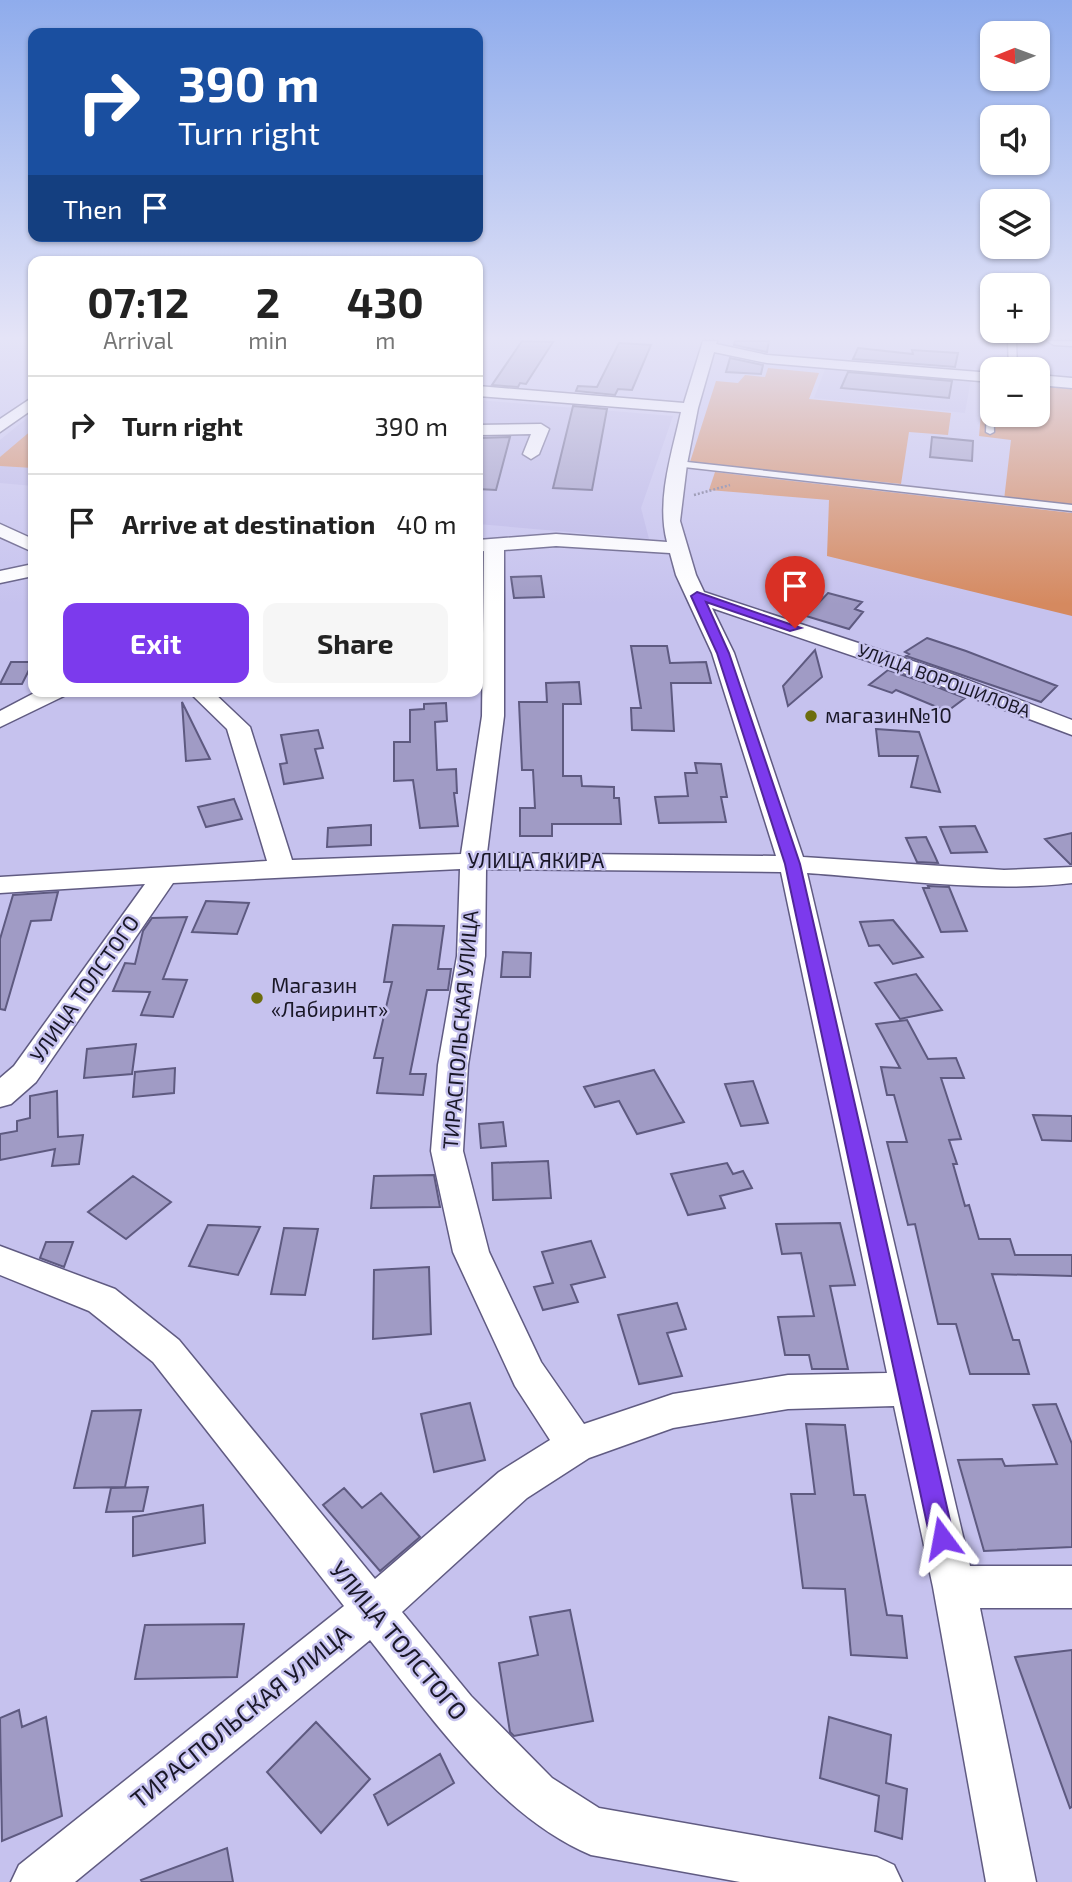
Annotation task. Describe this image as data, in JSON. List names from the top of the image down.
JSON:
{
  "streets": {
    "street": [
      "УЛИЦА ВОРОШИЛОВА",
      "УЛИЦА ЯКИРА",
      "УЛИЦА ТОЛСТОГО",
      "ТИРАСПОЛЬСКАЯ УЛИЦА"
    ]
  },
  "crossings": [
    ["УЛИЦА ЯКИРА", "УЛИЦА ТОЛСТОГО"],
    ["УЛИЦА ЯКИРА", "ТИРАСПОЛЬСКАЯ УЛИЦА"],
    ["УЛИЦА ТОЛСТОГО", "ТИРАСПОЛЬСКАЯ УЛИЦА"]
  ],
  "places": ["магазин№10", "Магазин «Лабиринт»"],
  "north": "left",
  "page": {
    "map_buttons": ["+", "−"],
    "turn": ["390 m", "Turn right"],
    "then": "Then",
    "eta": [
      "07:12",
      "Arrival",
      "2",
      "min",
      "430",
      "m"
    ],
    "list": [
      {
        "name": "Turn right",
        "value": "390 m"
      },
      {
        "name": "Arrive at destination",
        "value": "40 m"
      }
    ],
    "buttons": ["Exit", "Share"]
  }
}
